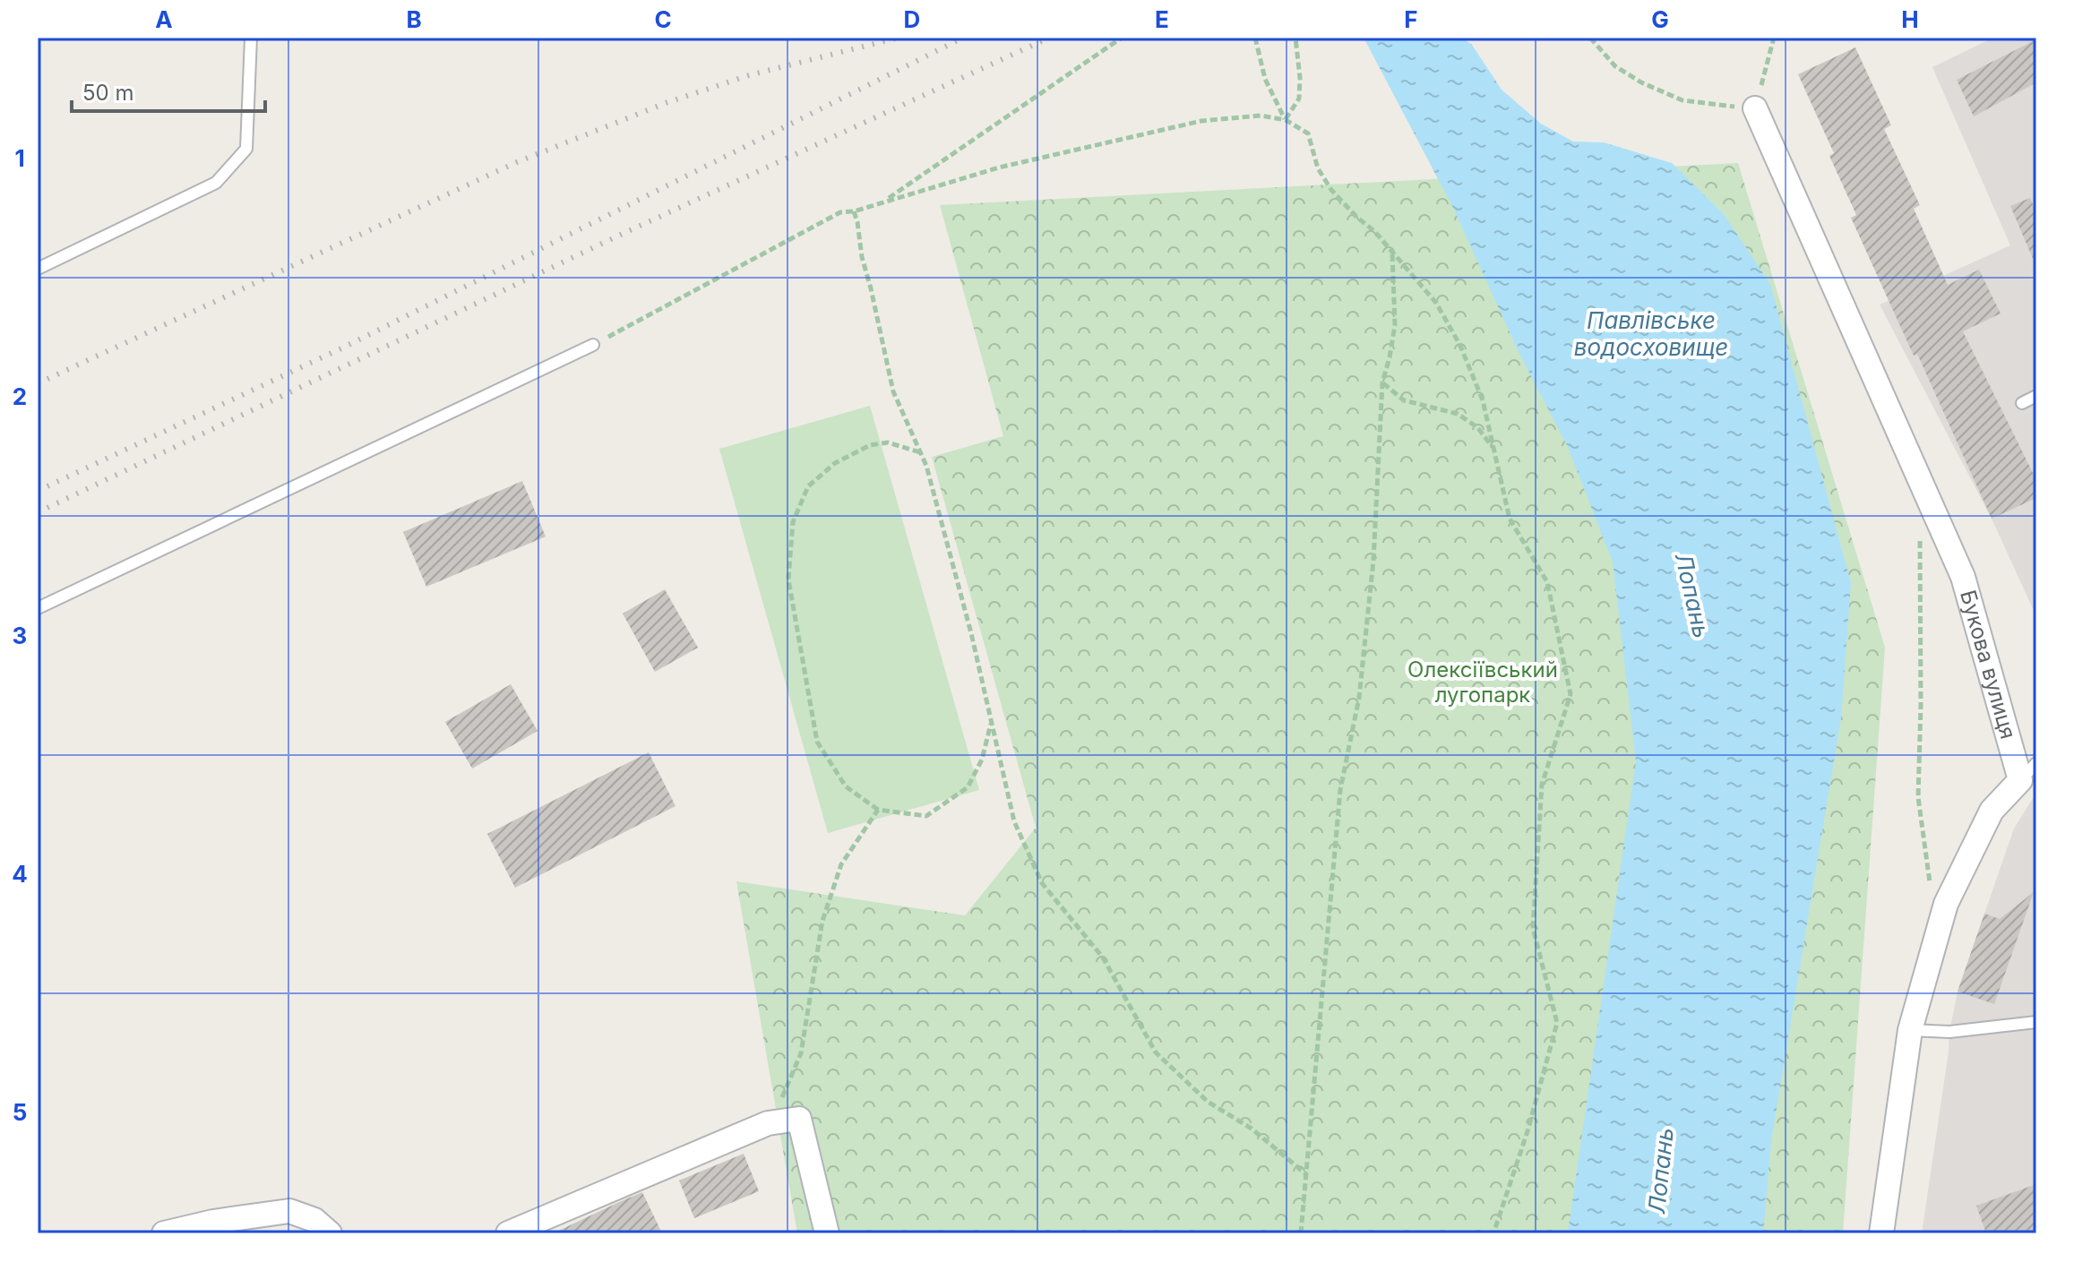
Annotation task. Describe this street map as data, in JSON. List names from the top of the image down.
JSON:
{
  "streets": {
    "street": ["Букова вулиця"]
  },
  "water": ["Павлівське водосховище", "Лопань"],
  "parks": ["Олексіївський лугопарк"],
  "scale_bar": "50 m",
  "grid": {
    "columns": [
      "A",
      "B",
      "C",
      "D",
      "E",
      "F",
      "G",
      "H"
    ],
    "rows": [
      "1",
      "2",
      "3",
      "4",
      "5"
    ]
  }
}
